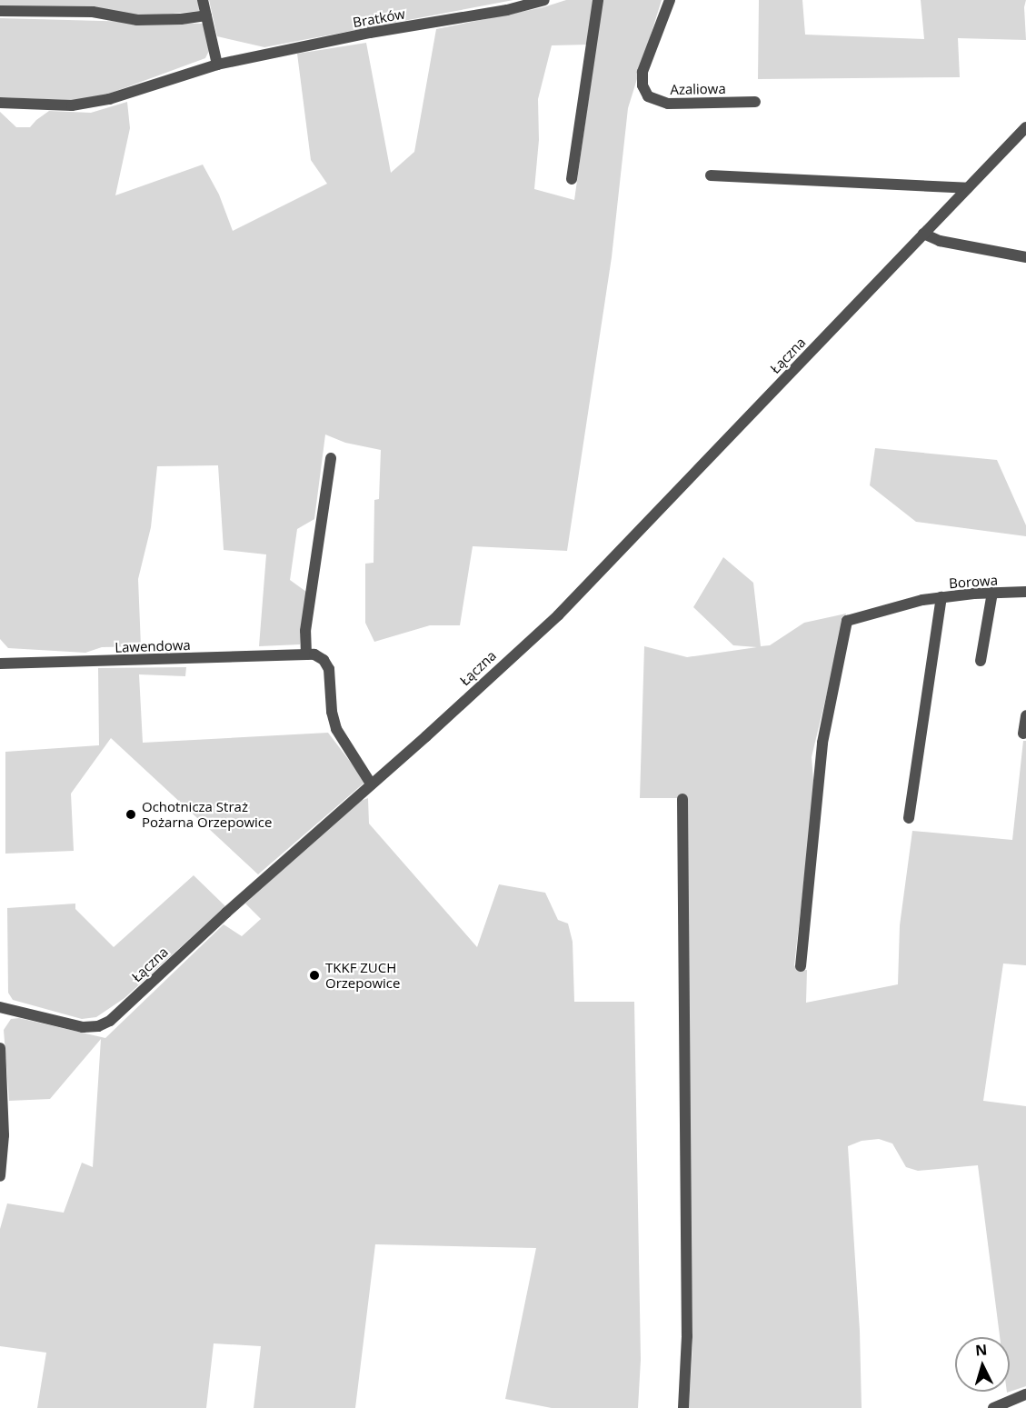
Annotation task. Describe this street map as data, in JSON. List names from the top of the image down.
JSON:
{
  "streets": {
    "street": [
      "Bratków",
      "Azaliowa",
      "Łączna",
      "Borowa",
      "Lawendowa"
    ]
  },
  "places": ["Ochotnicza Straż Pożarna Orzepowice", "TKKF ZUCH Orzepowice"],
  "north": "top"
}
